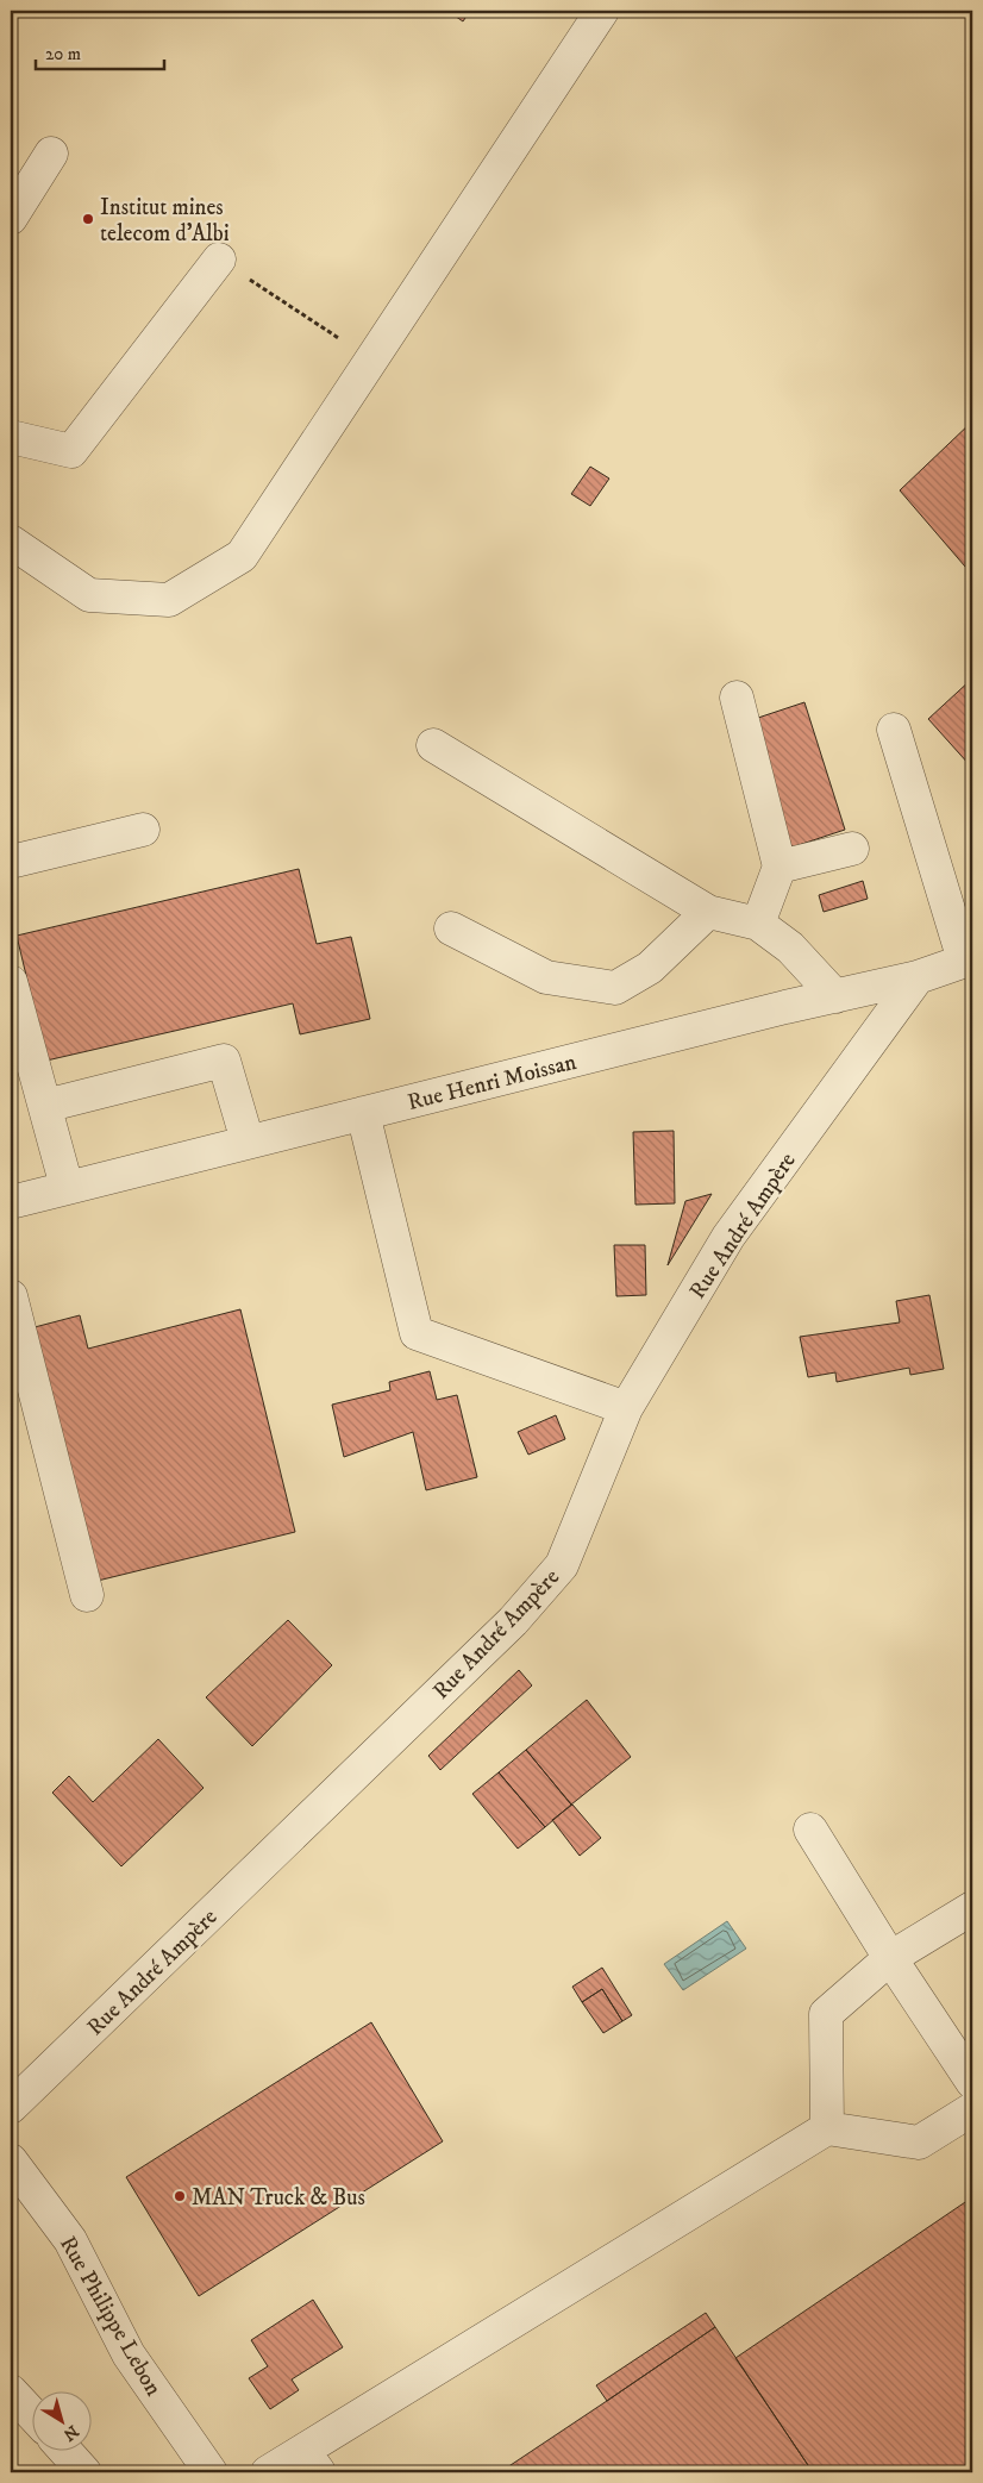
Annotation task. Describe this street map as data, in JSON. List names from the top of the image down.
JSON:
{
  "streets": {
    "street": ["Rue Henri Moissan", "Rue André Ampère", "Rue Philippe Lebon"]
  },
  "crossings": [
    ["Rue Henri Moissan", "Rue André Ampère"]
  ],
  "places": ["Institut mines telecom d'Albi", "MAN Truck & Bus"],
  "scale_bar": "20 m",
  "north": "bottom right"
}
